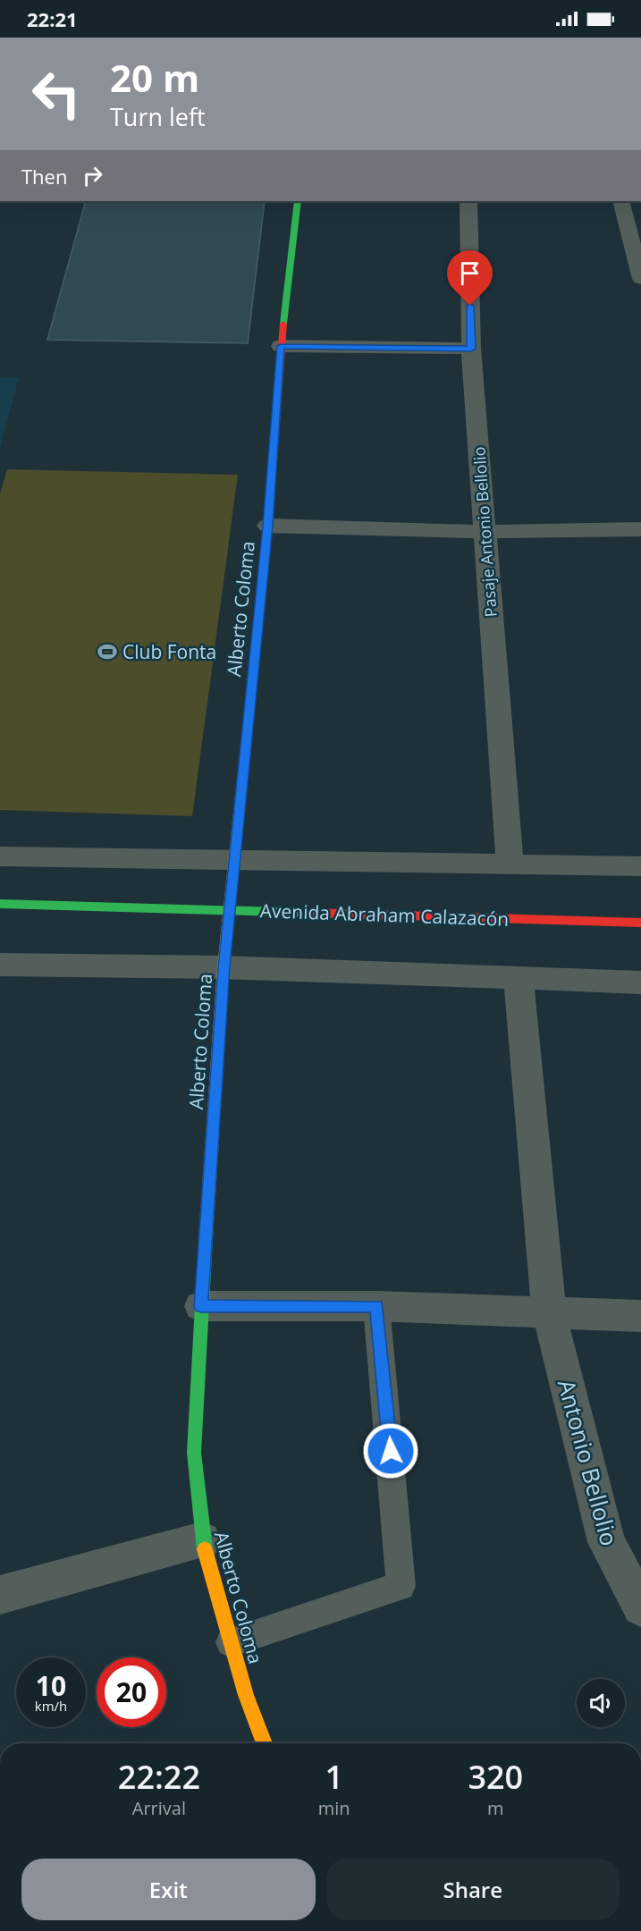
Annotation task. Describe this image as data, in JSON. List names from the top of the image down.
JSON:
{
  "streets": {
    "street": [
      "Pasaje Antonio Bellolio",
      "Alberto Coloma",
      "Avenida Abraham Calazacón",
      "Antonio Bellolio"
    ]
  },
  "crossings": [
    ["Alberto Coloma", "Avenida Abraham Calazacón"]
  ],
  "places": {
    "sports": ["Club Fonta"]
  },
  "page": {
    "status": "22:21",
    "turn": ["20 m", "Turn left"],
    "then": "Then",
    "speed": "10 km/h",
    "limit": "20",
    "eta": [
      "22:22",
      "Arrival",
      "1",
      "min",
      "320",
      "m"
    ],
    "buttons": ["Exit", "Share"]
  }
}
